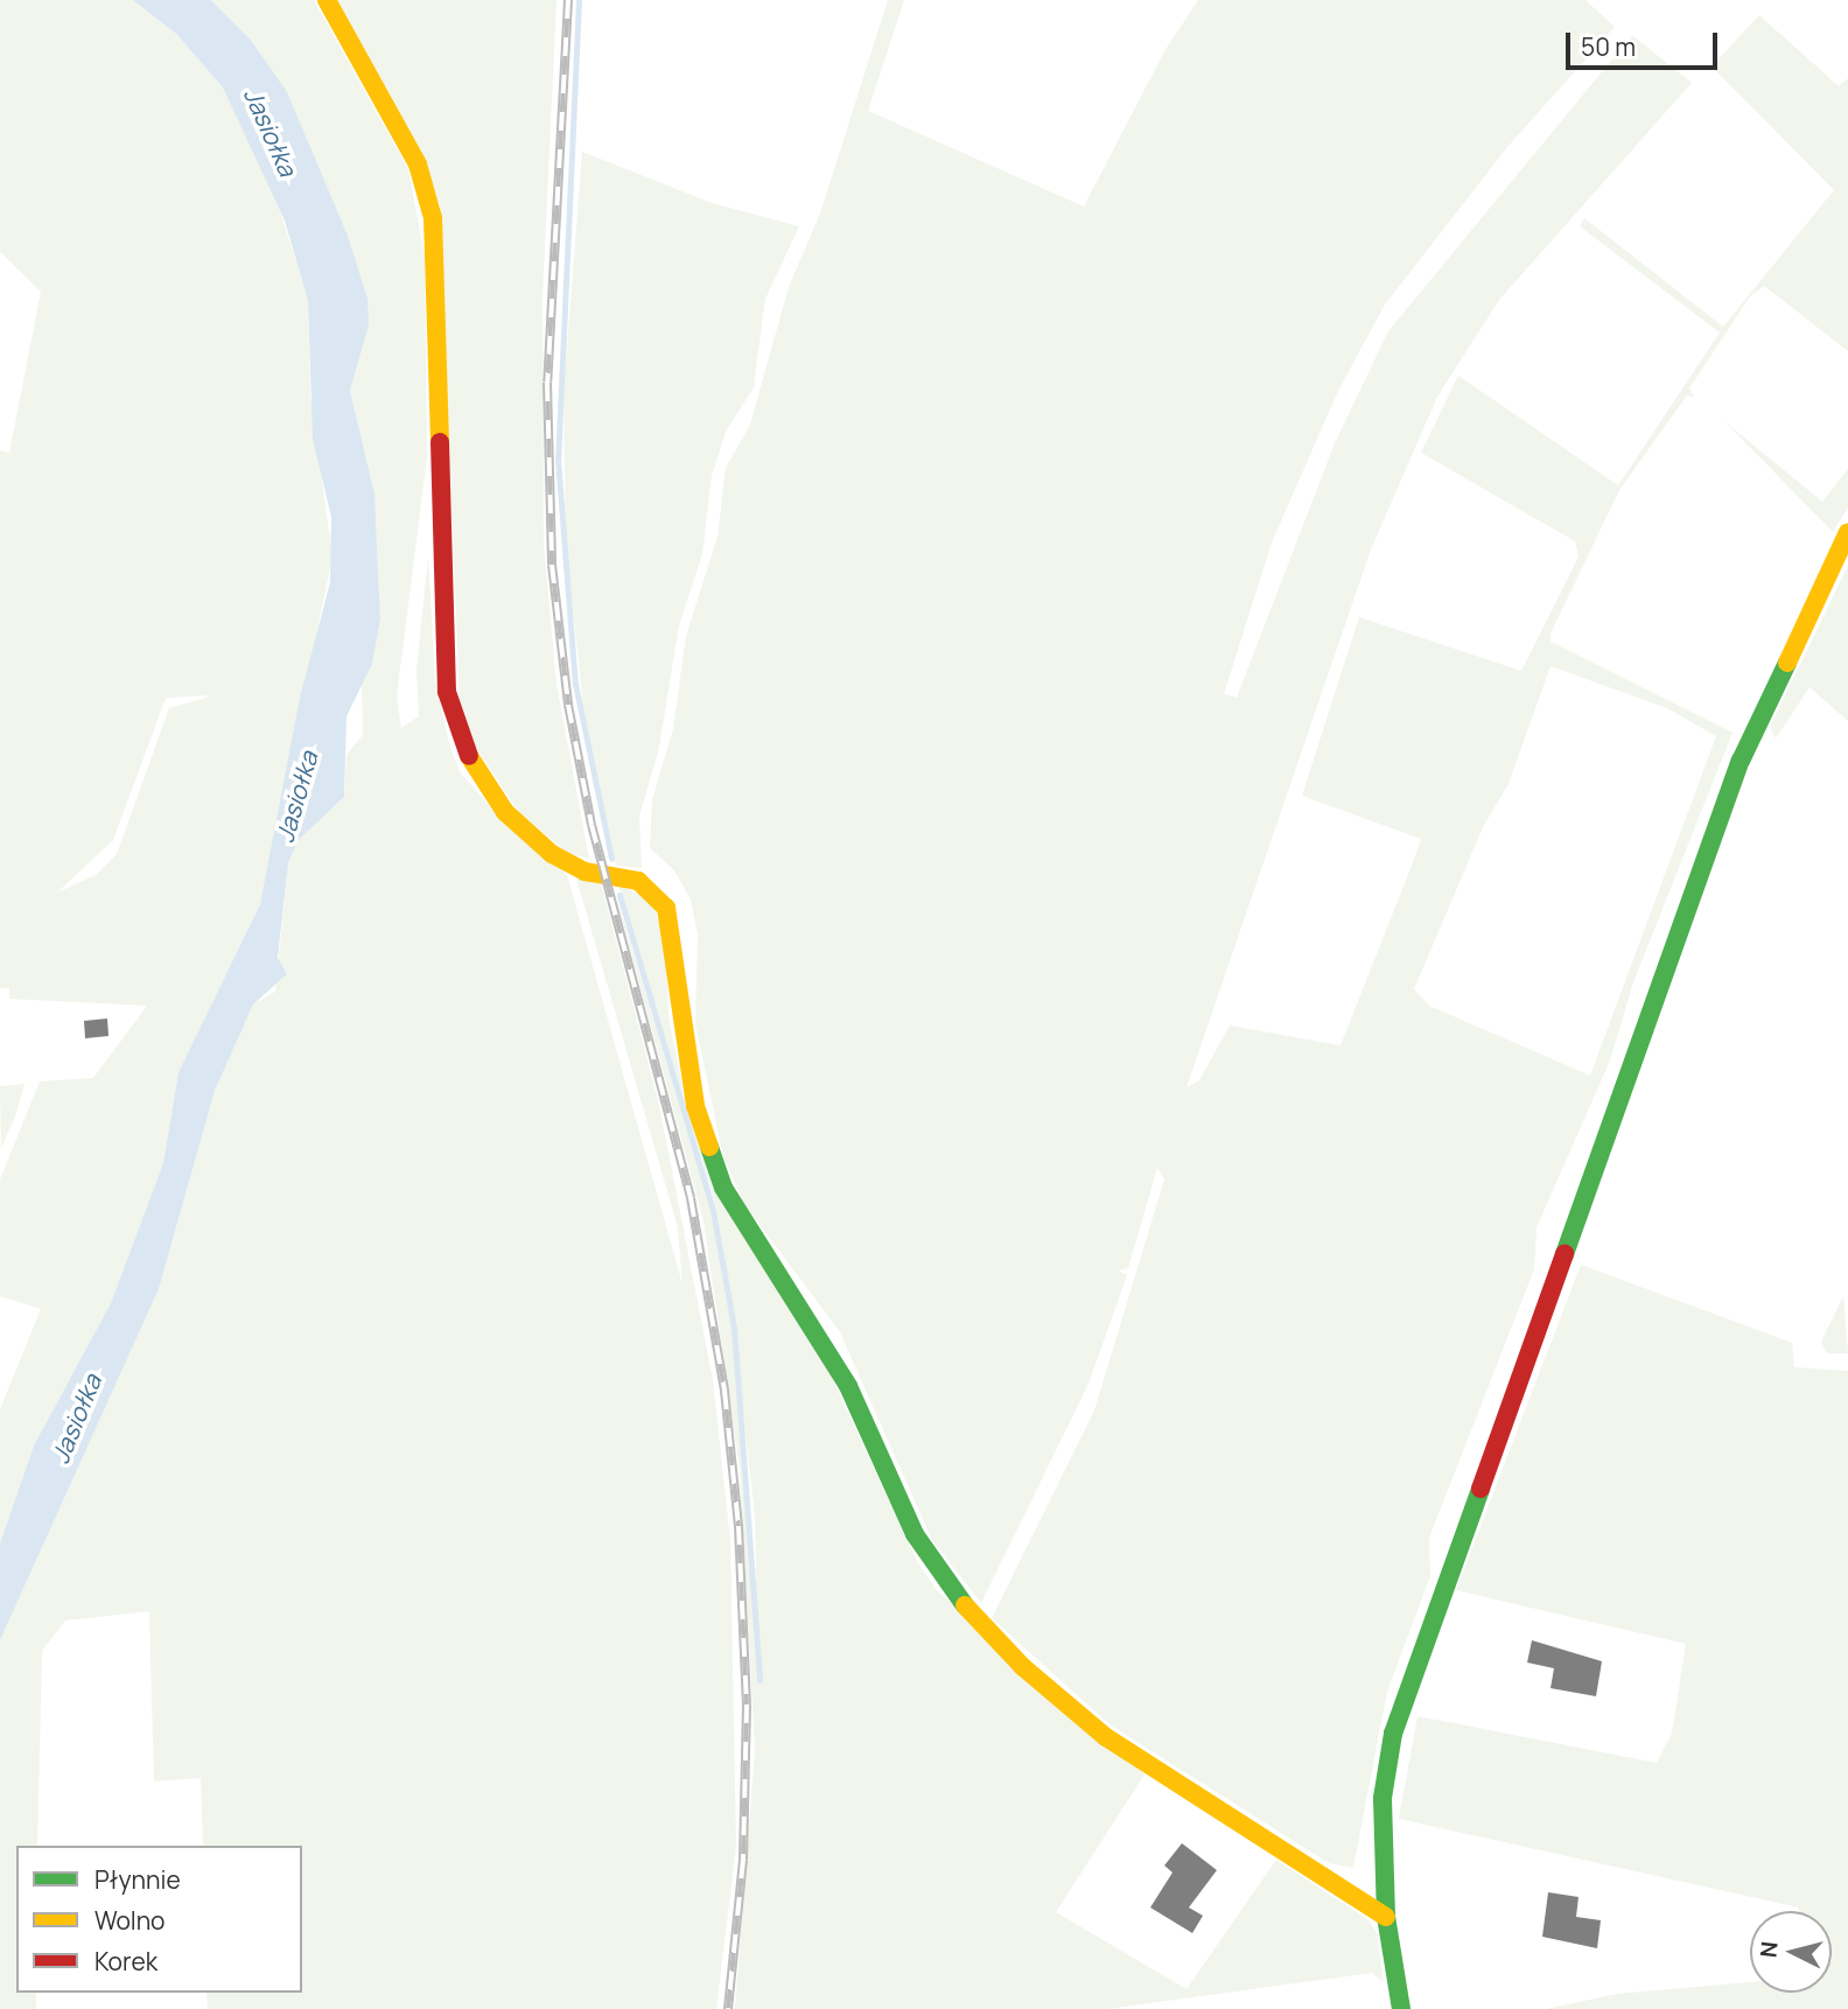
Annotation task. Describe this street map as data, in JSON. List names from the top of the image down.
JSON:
{
  "water": ["Jasiołka"],
  "legend": ["Płynnie", "Wolno", "Korek"],
  "scale_bar": "50 m",
  "north": "left"
}
